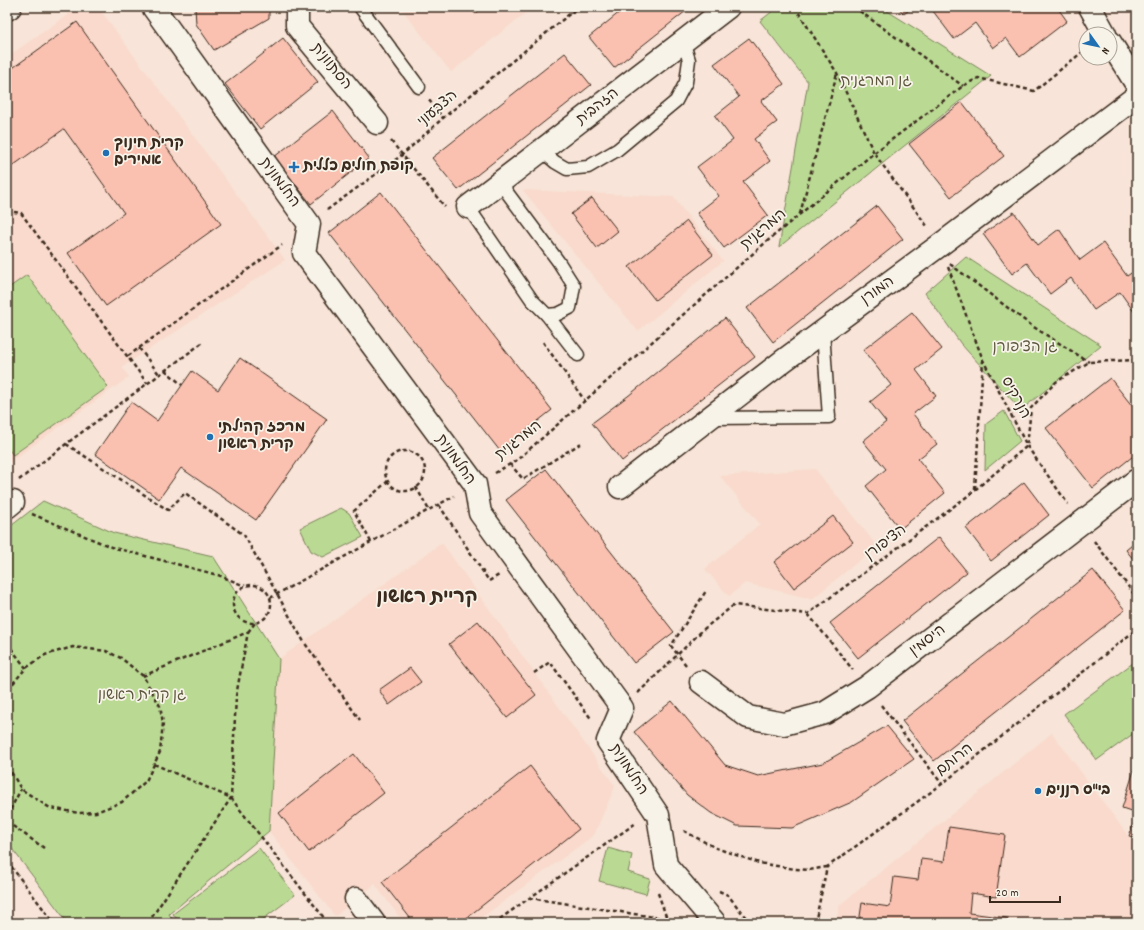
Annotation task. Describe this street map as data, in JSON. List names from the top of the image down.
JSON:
{
  "streets": {
    "street": [
      "הסתוונית",
      "הזהבית",
      "החלמונית",
      "המורן",
      "היסמין"
    ],
    "path": [
      "הצבעוני",
      "המרגנית",
      "הנרקיס",
      "הציפורן",
      "הרותם"
    ]
  },
  "crossings": [
    ["הצבעוני", "החלמונית"],
    ["החלמונית", "המרגנית"],
    ["החלמונית", "הציפורן"],
    ["המרגנית", "הנרקיס"],
    ["המורן", "הנרקיס"],
    ["הנרקיס", "הציפורן"],
    ["הנרקיס", "היסמין"]
  ],
  "districts": ["קריית ראשון"],
  "parks": ["גן המרגנית", "גן הציפורן", "גן קרית ראשון"],
  "places": {
    "other": ["קרית חינוך אמירים", "מרכז קהילתי קרית ראשון", "בי\"ס רננים"],
    "health": ["קופת חולים כללית"]
  },
  "scale_bar": "20 m",
  "north": "bottom right"
}
